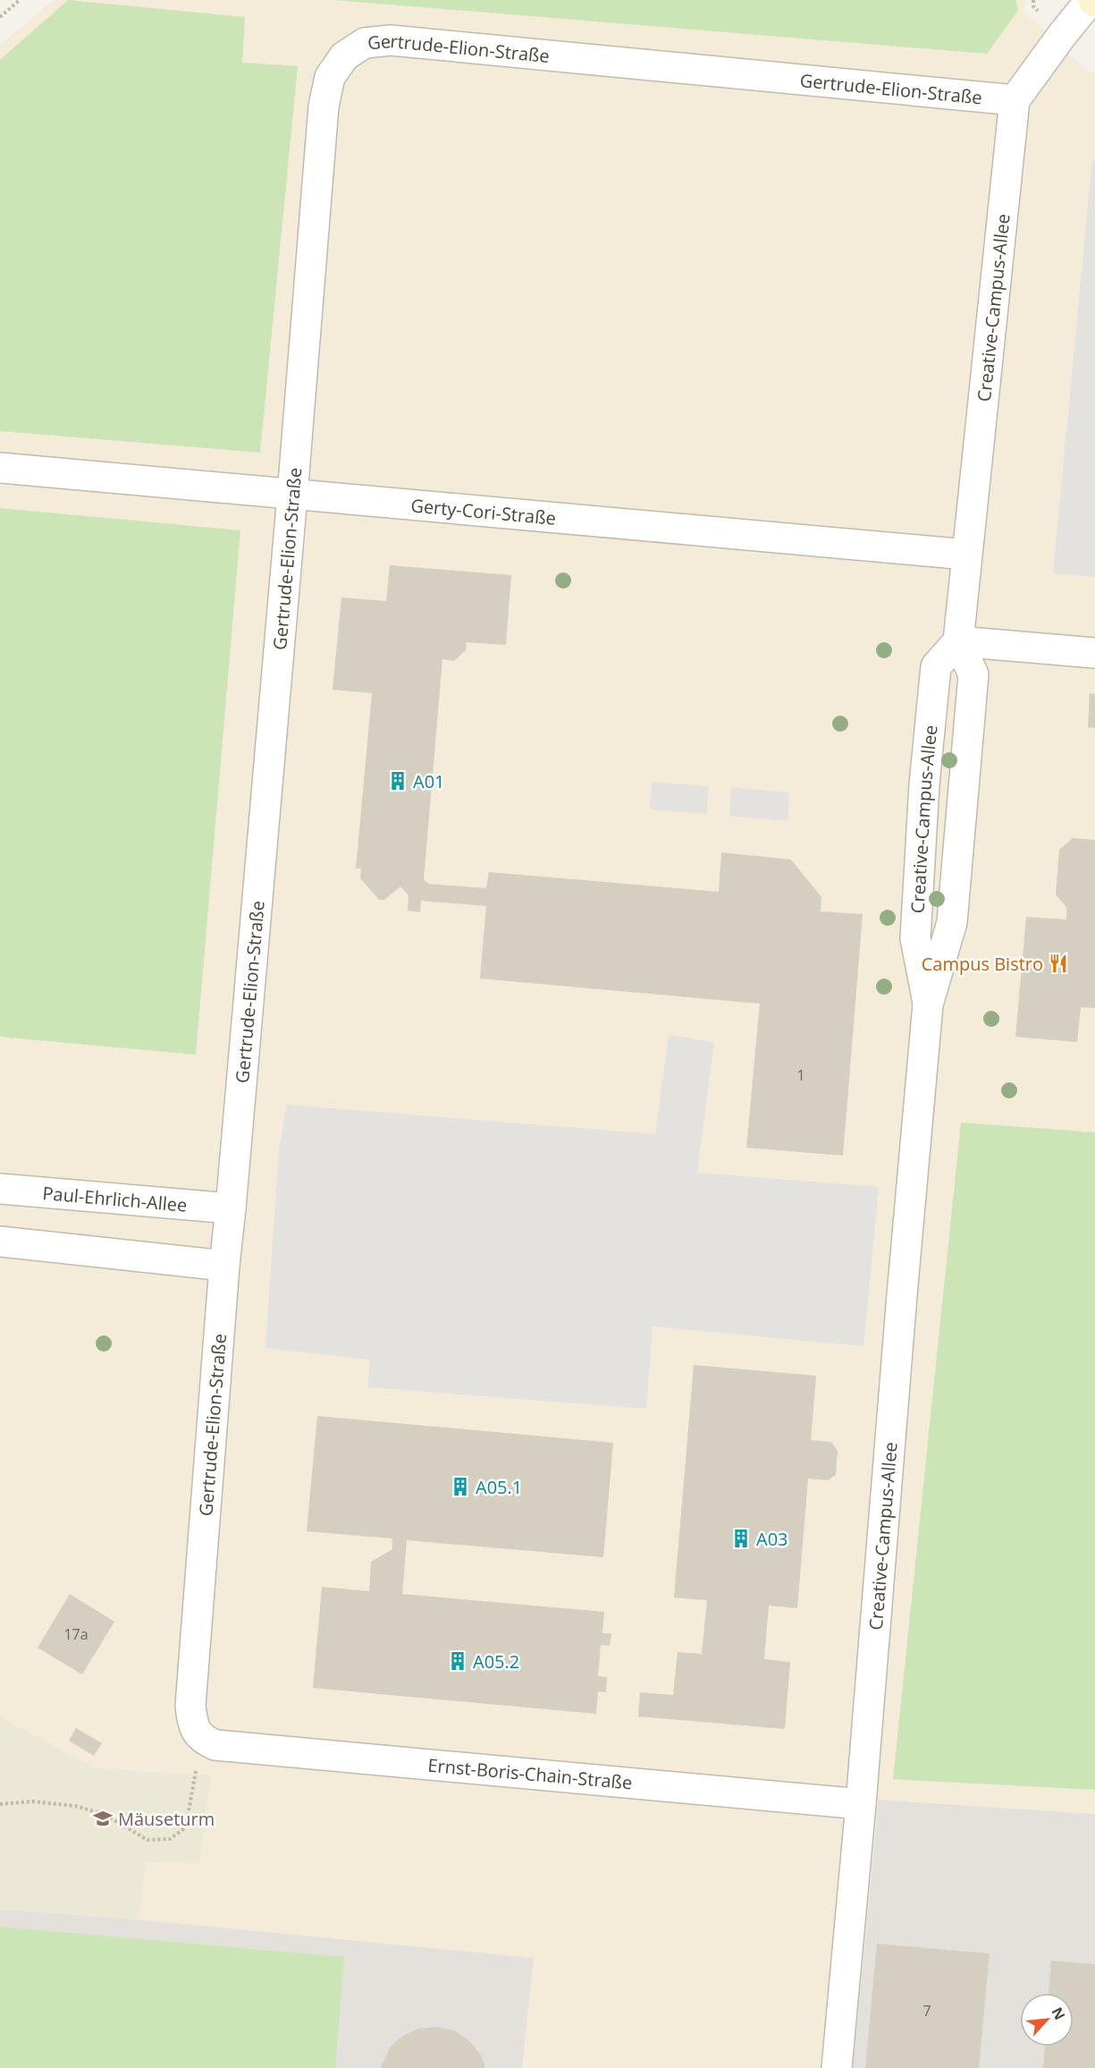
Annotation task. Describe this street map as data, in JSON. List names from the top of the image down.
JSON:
{
  "streets": {
    "street": [
      "Gertrude-Elion-Straße",
      "Creative-Campus-Allee",
      "Gerty-Cori-Straße",
      "Paul-Ehrlich-Allee",
      "Ernst-Boris-Chain-Straße"
    ]
  },
  "crossings": [
    ["Gertrude-Elion-Straße", "Creative-Campus-Allee"],
    ["Gertrude-Elion-Straße", "Gerty-Cori-Straße"],
    ["Gertrude-Elion-Straße", "Paul-Ehrlich-Allee"],
    ["Gertrude-Elion-Straße", "Ernst-Boris-Chain-Straße"],
    ["Creative-Campus-Allee", "Gerty-Cori-Straße"],
    ["Creative-Campus-Allee", "Ernst-Boris-Chain-Straße"]
  ],
  "places": {
    "building": [
      "A01",
      "A05.1",
      "A03",
      "A05.2"
    ],
    "restaurant": ["Campus Bistro"],
    "school or university": ["Mäuseturm"]
  },
  "house_numbers": ["1", "17a", "7"],
  "north": "top right"
}
